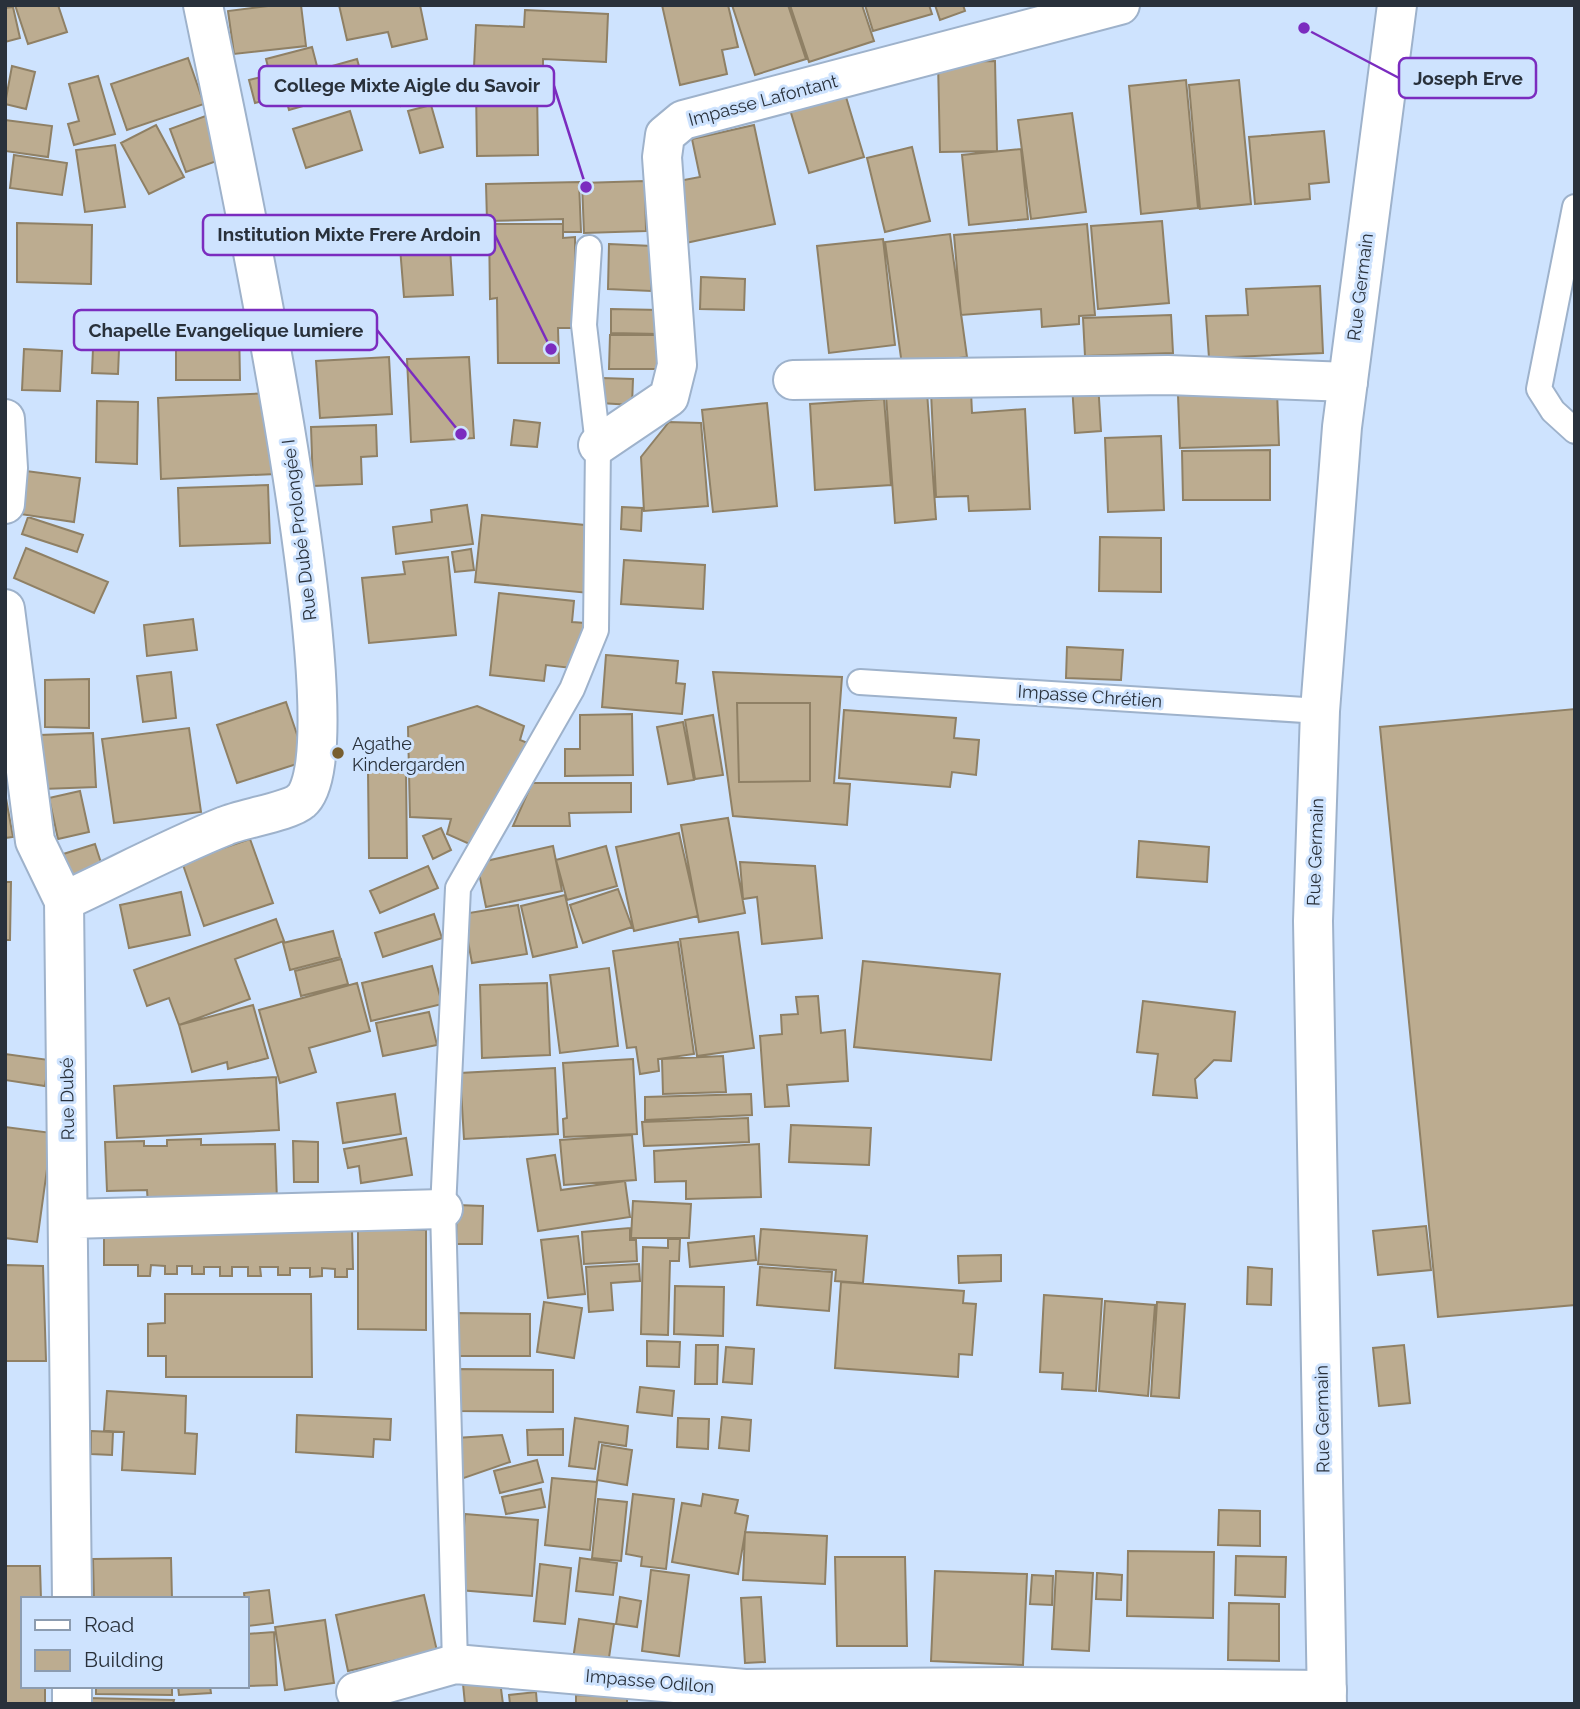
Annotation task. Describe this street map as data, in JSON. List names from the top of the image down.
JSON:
{
  "streets": {
    "street": [
      "Impasse Lafontant",
      "Rue Germain",
      "Rue Dubé Prolongée I",
      "Rue Dubé",
      "Impasse Odilon"
    ],
    "lane": ["Impasse Chrétien"]
  },
  "crossings": [
    ["Rue Germain", "Impasse Chrétien"],
    ["Rue Germain", "Impasse Odilon"],
    ["Rue Dubé Prolongée I", "Rue Dubé"]
  ],
  "places": [
    "Joseph Erve",
    "College Mixte Aigle du Savoir",
    "Institution Mixte Frere Ardoin",
    "Chapelle Evangelique lumiere",
    "Agathe Kindergarden"
  ],
  "legend": ["Road", "Building"]
}
